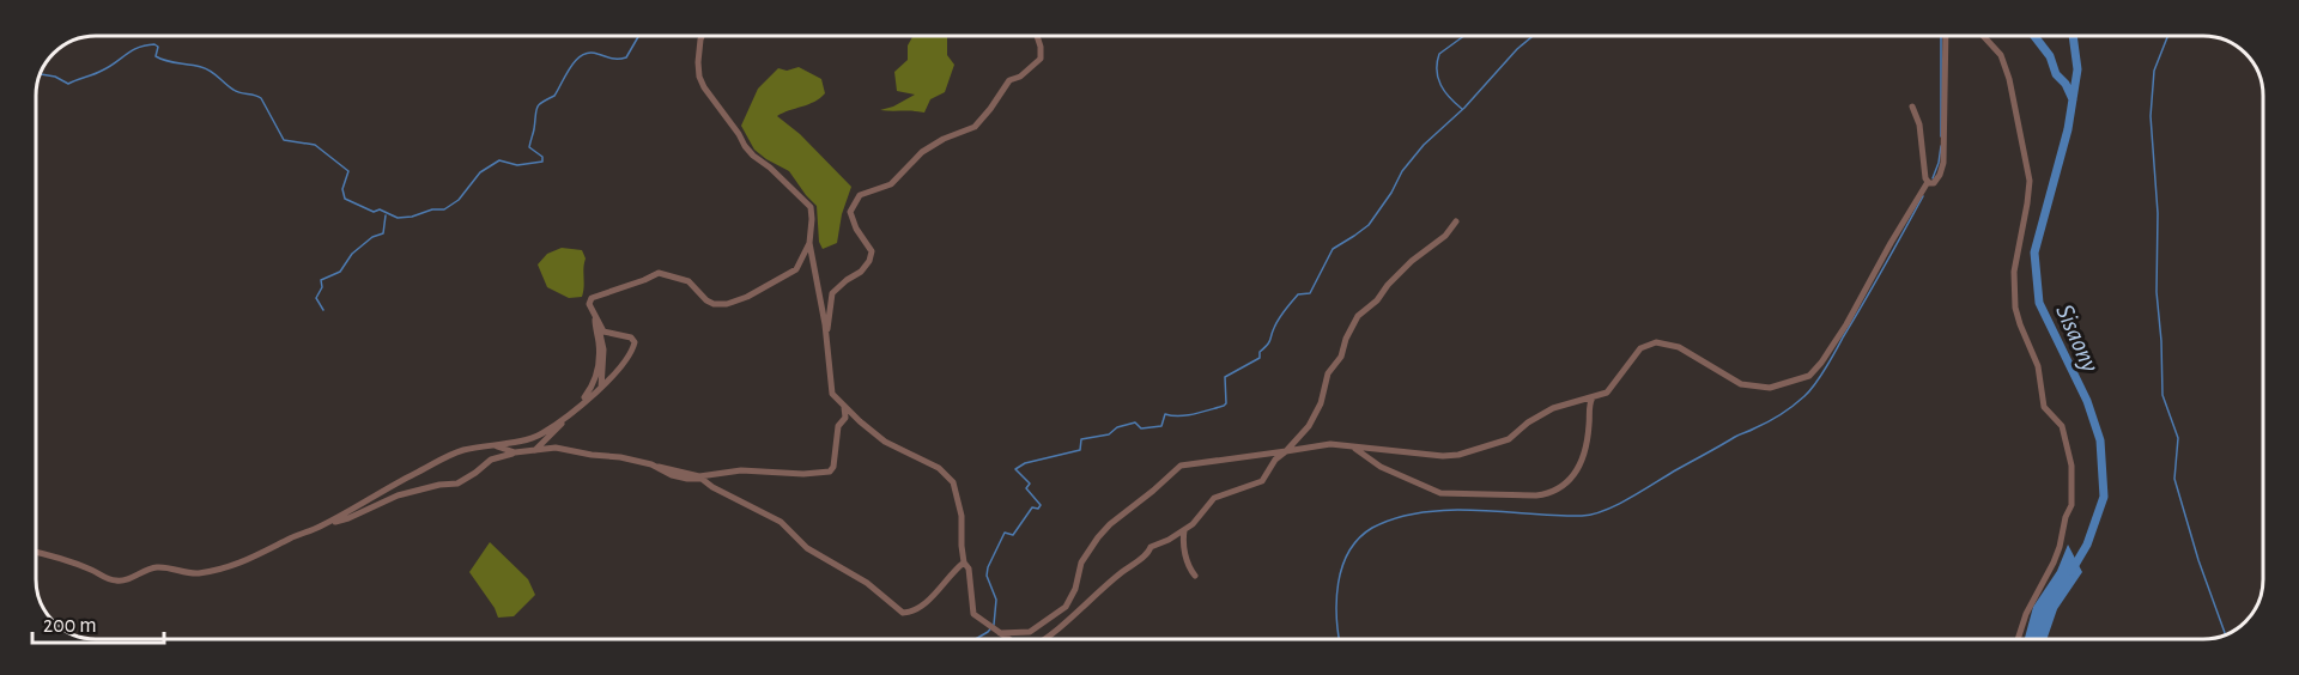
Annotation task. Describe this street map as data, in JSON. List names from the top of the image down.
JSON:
{
  "water": ["Sisaony"],
  "scale_bar": "200 m"
}
